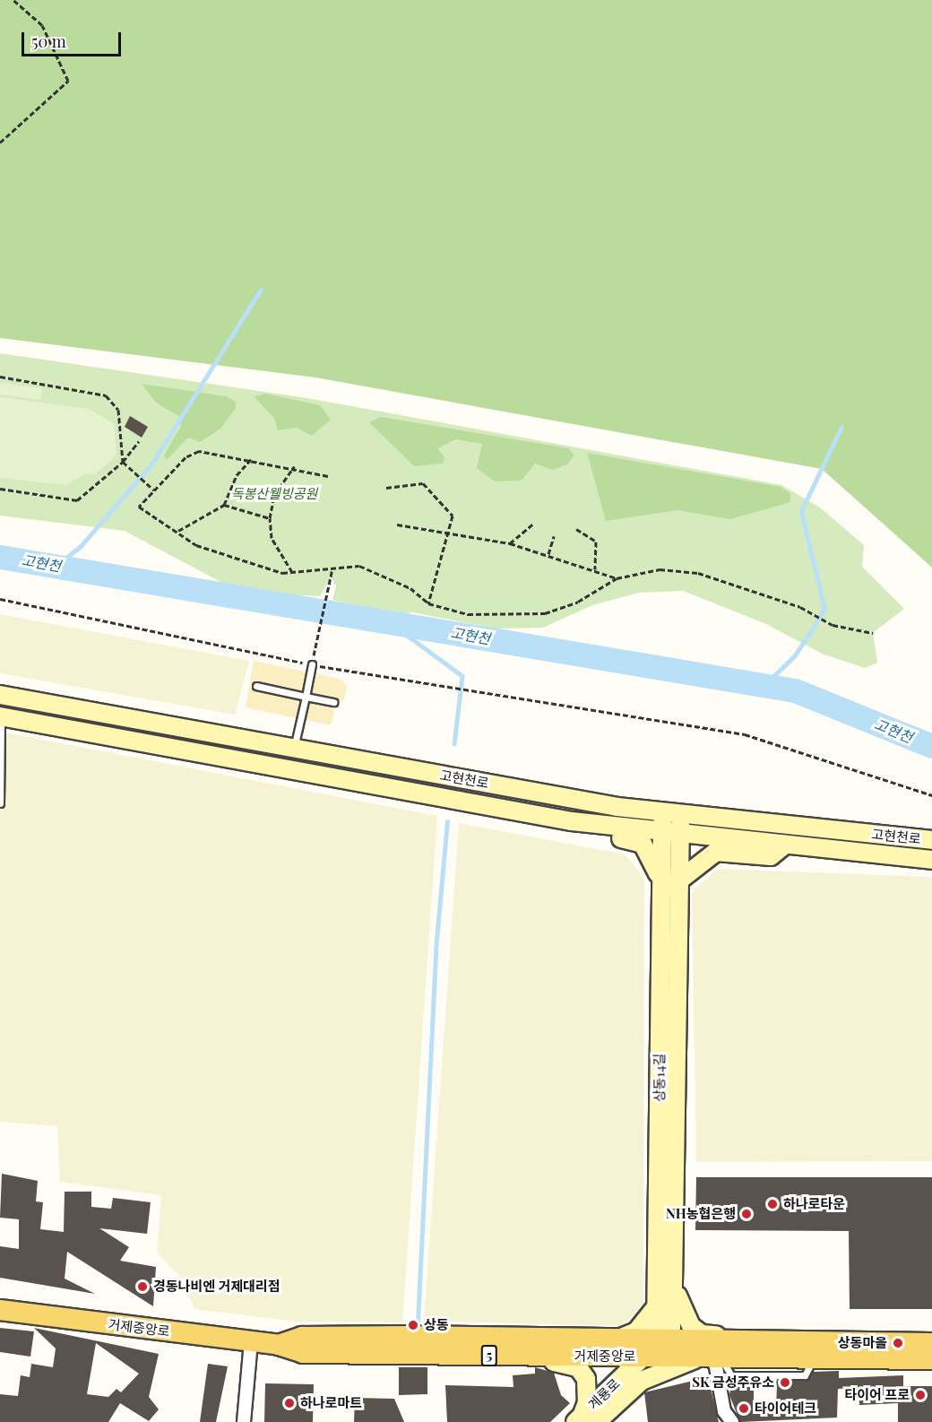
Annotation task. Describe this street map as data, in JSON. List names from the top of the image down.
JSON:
{
  "streets": {
    "main road": ["거제중앙로", "5"],
    "street": ["고현천로", "상동14길", "계룡로"]
  },
  "crossings": [
    ["고현천로", "상동14길"],
    ["상동14길", "거제중앙로"],
    ["상동14길", "계룡로"],
    ["거제중앙로", "계룡로"]
  ],
  "water": ["고현천"],
  "parks": ["독봉산웰빙공원"],
  "places": [
    "하나로타운",
    "NH농협은행",
    "경동나비엔 거제대리점",
    "상동",
    "상동마을",
    "SK 금성주유소",
    "타이어 프로",
    "하나로마트",
    "타이어테크"
  ],
  "scale_bar": "50 m"
}
